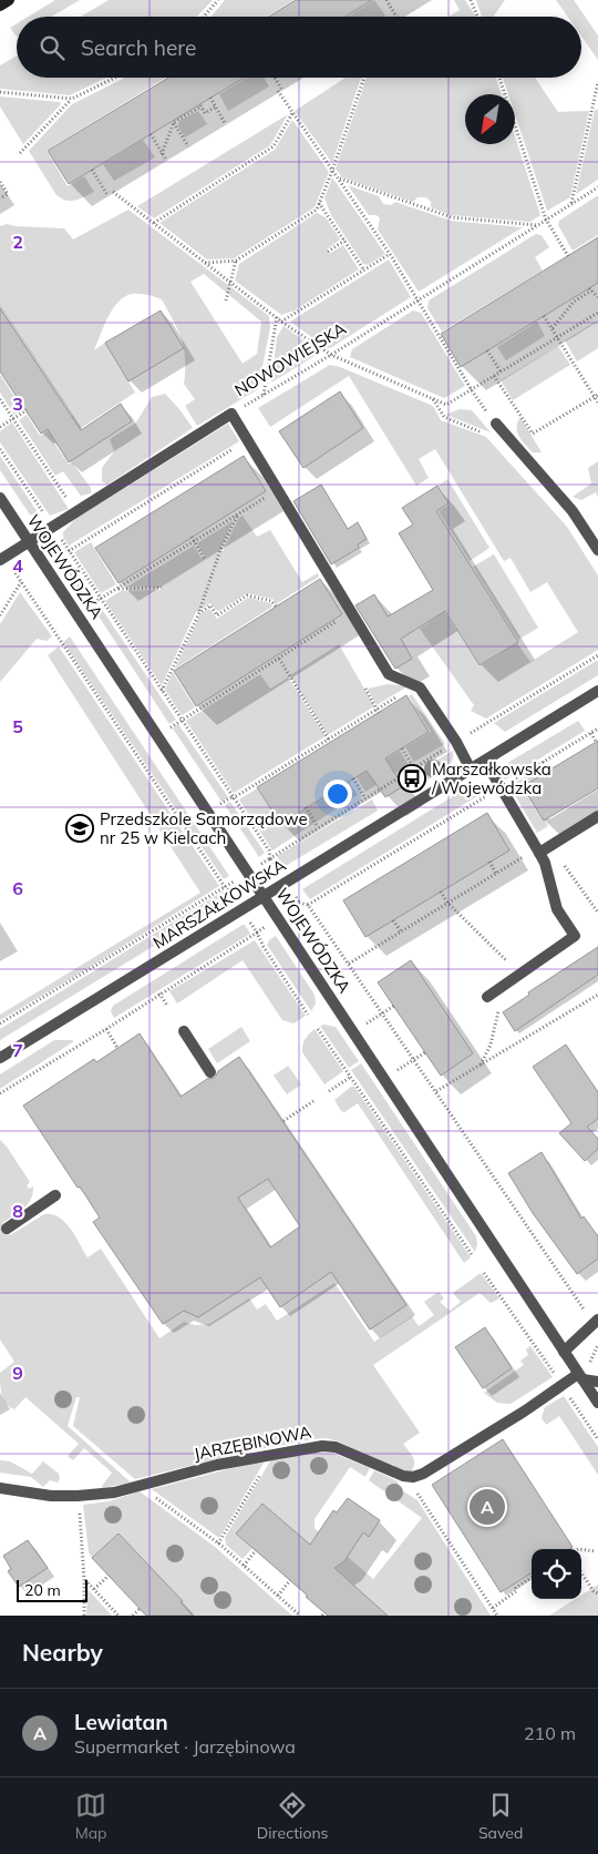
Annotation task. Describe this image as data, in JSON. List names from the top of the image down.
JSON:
{
  "streets": {
    "street": [
      "NOWOWIEJSKA",
      "WOJEWÓDZKA",
      "MARSZAŁKOWSKA",
      "JARZĘBINOWA"
    ]
  },
  "crossings": [
    ["NOWOWIEJSKA", "WOJEWÓDZKA"],
    ["WOJEWÓDZKA", "MARSZAŁKOWSKA"]
  ],
  "places": {
    "bus stop": ["Marszałkowska / Wojewódzka"],
    "school or university": ["Przedszkole Samorządowe nr 25 w Kielcach"]
  },
  "scale_bar": "20 m",
  "north": "bottom left",
  "page": {
    "search": "Search here",
    "pins": "A",
    "scale": "20 m",
    "heading": "Nearby",
    "list": [
      {
        "mark": "A",
        "name": "Lewiatan",
        "note": "Supermarket · Jarzębinowa",
        "value": "210 m"
      }
    ],
    "nav": ["Map", "Directions", "Saved"]
  },
  "grid": {
    "rows": [
      "2",
      "3",
      "4",
      "5",
      "6",
      "7",
      "8",
      "9"
    ]
  }
}
